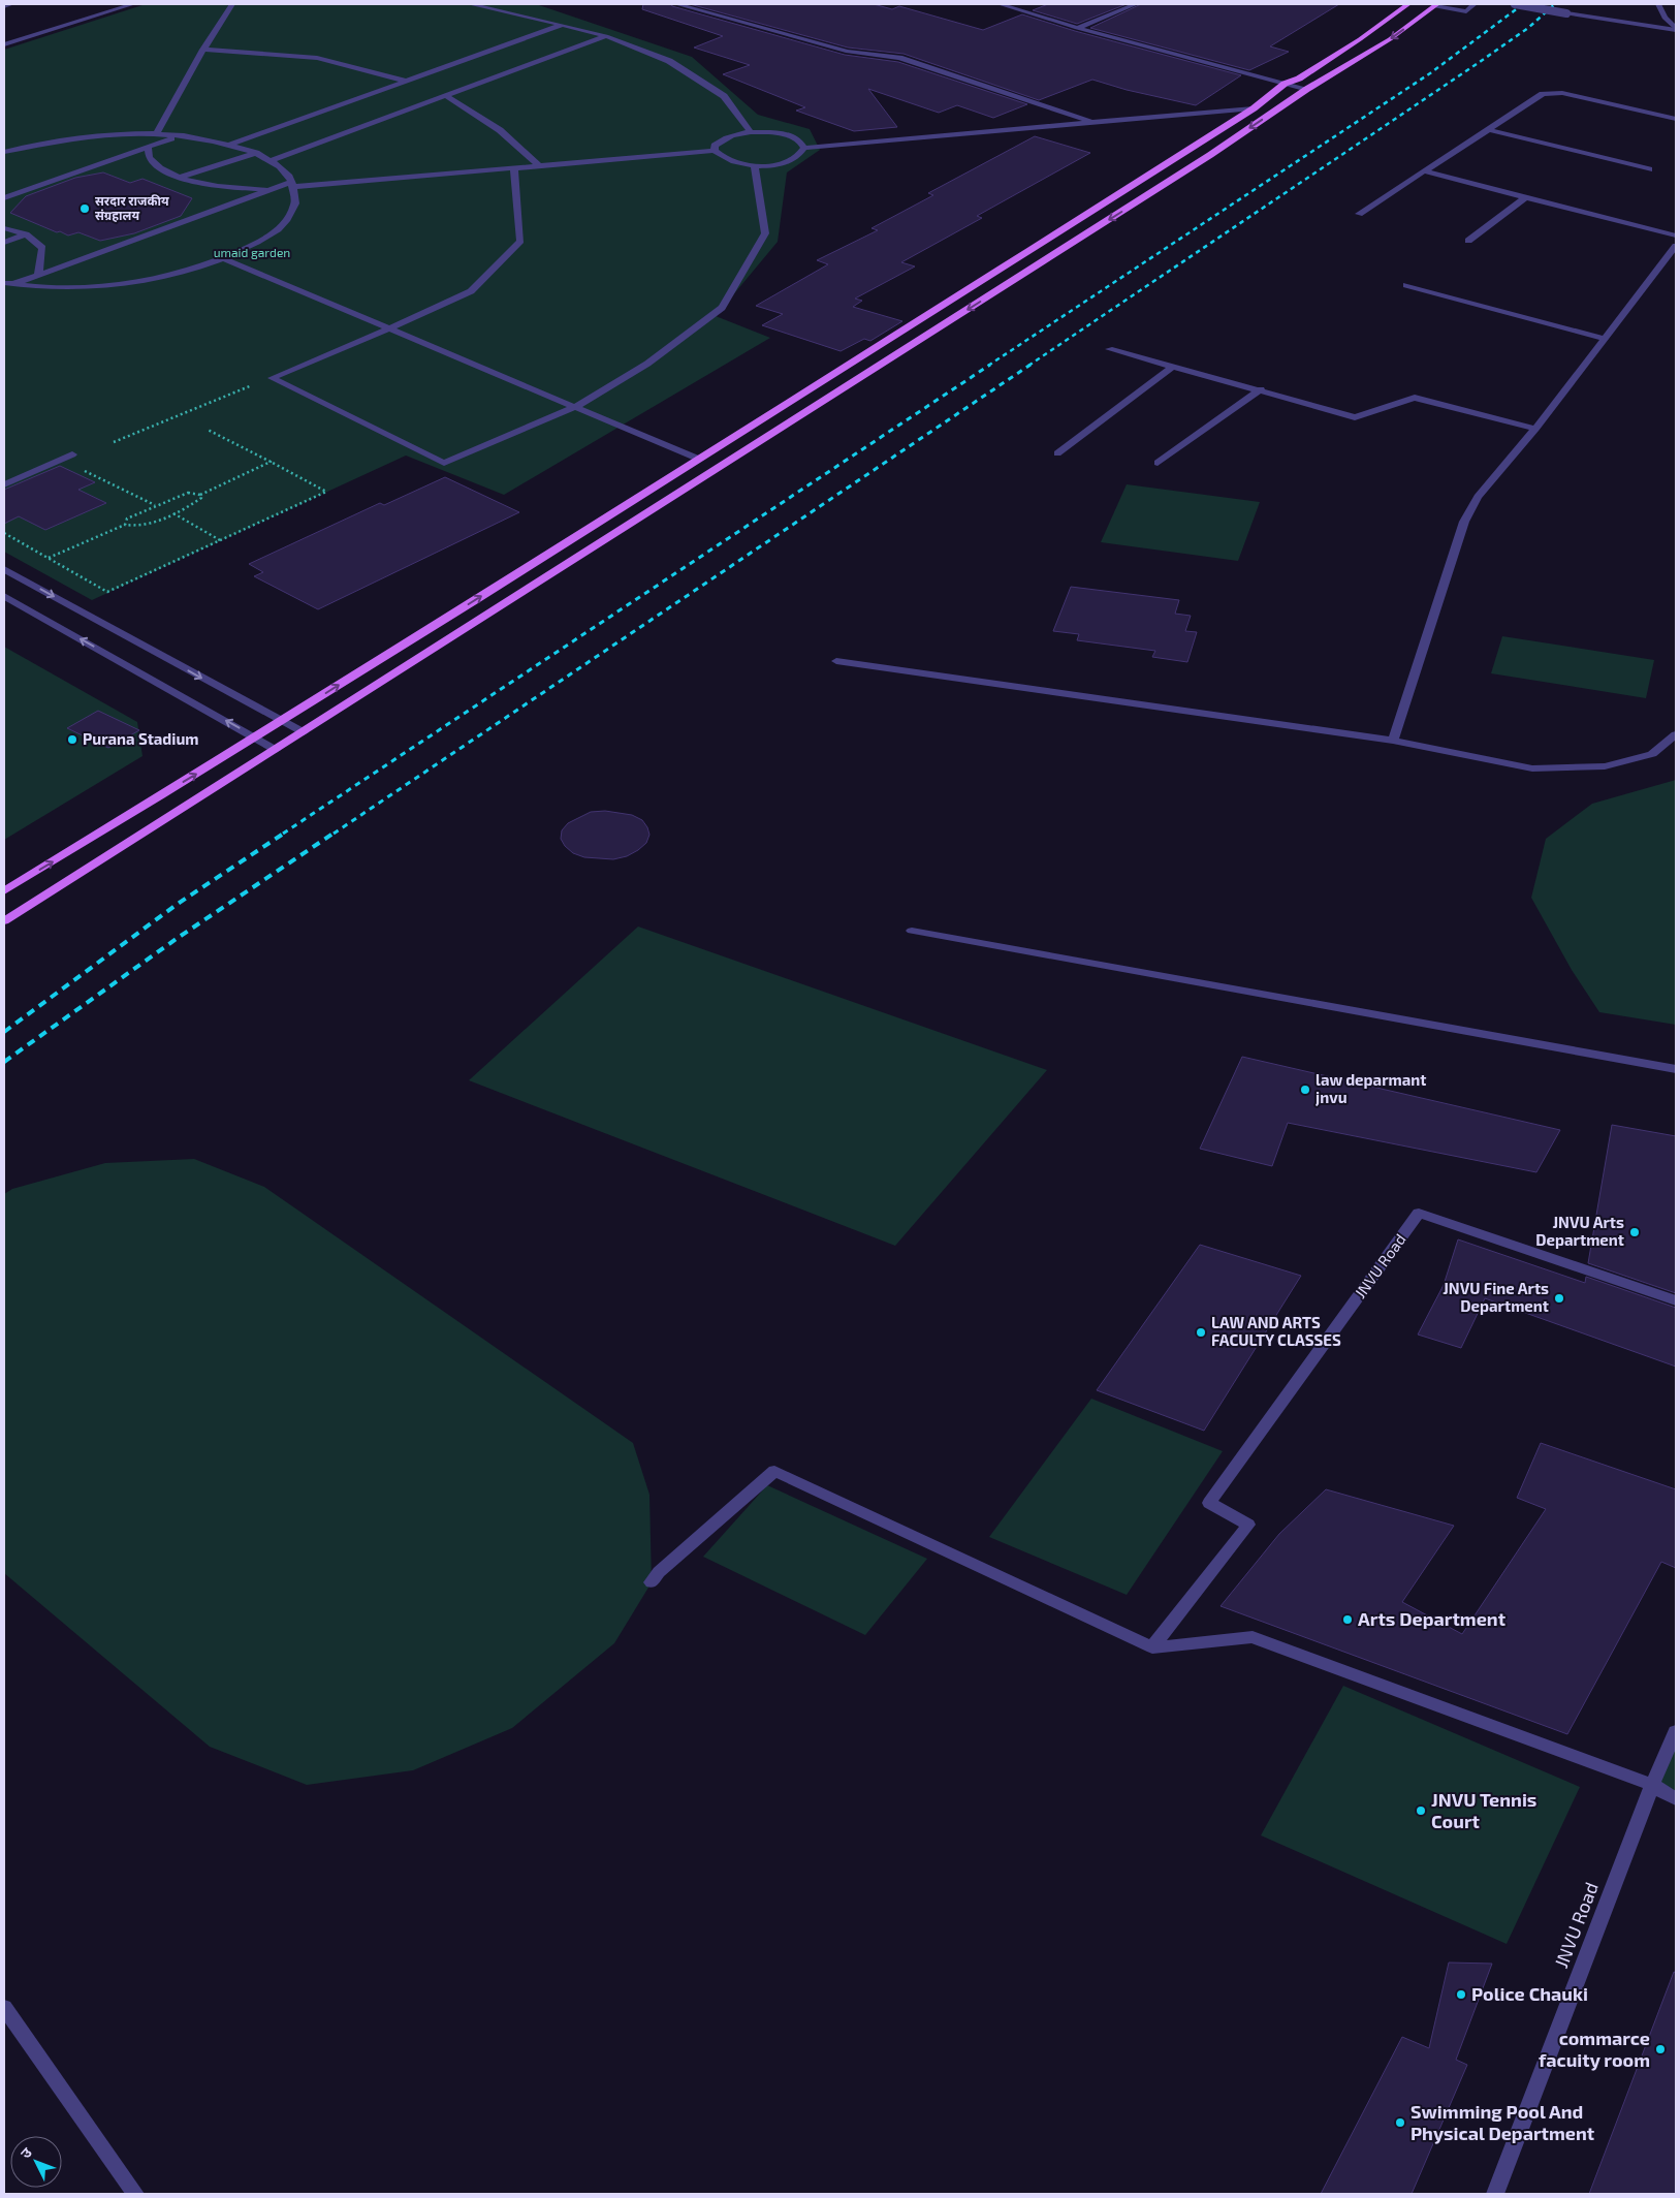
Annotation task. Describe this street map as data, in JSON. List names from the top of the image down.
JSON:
{
  "streets": {
    "street": ["JNVU Road"]
  },
  "parks": ["umaid garden"],
  "places": [
    "सरदार राजकीय संग्रहालय",
    "Purana Stadium",
    "law deparmant jnvu",
    "JNVU Arts Department",
    "JNVU Fine Arts Department",
    "LAW AND ARTS FACULTY CLASSES",
    "Arts Department",
    "JNVU Tennis Court",
    "Police Chauki",
    "commarce facuity room",
    "Swimming Pool And Physical Department"
  ],
  "north": "top left"
}
